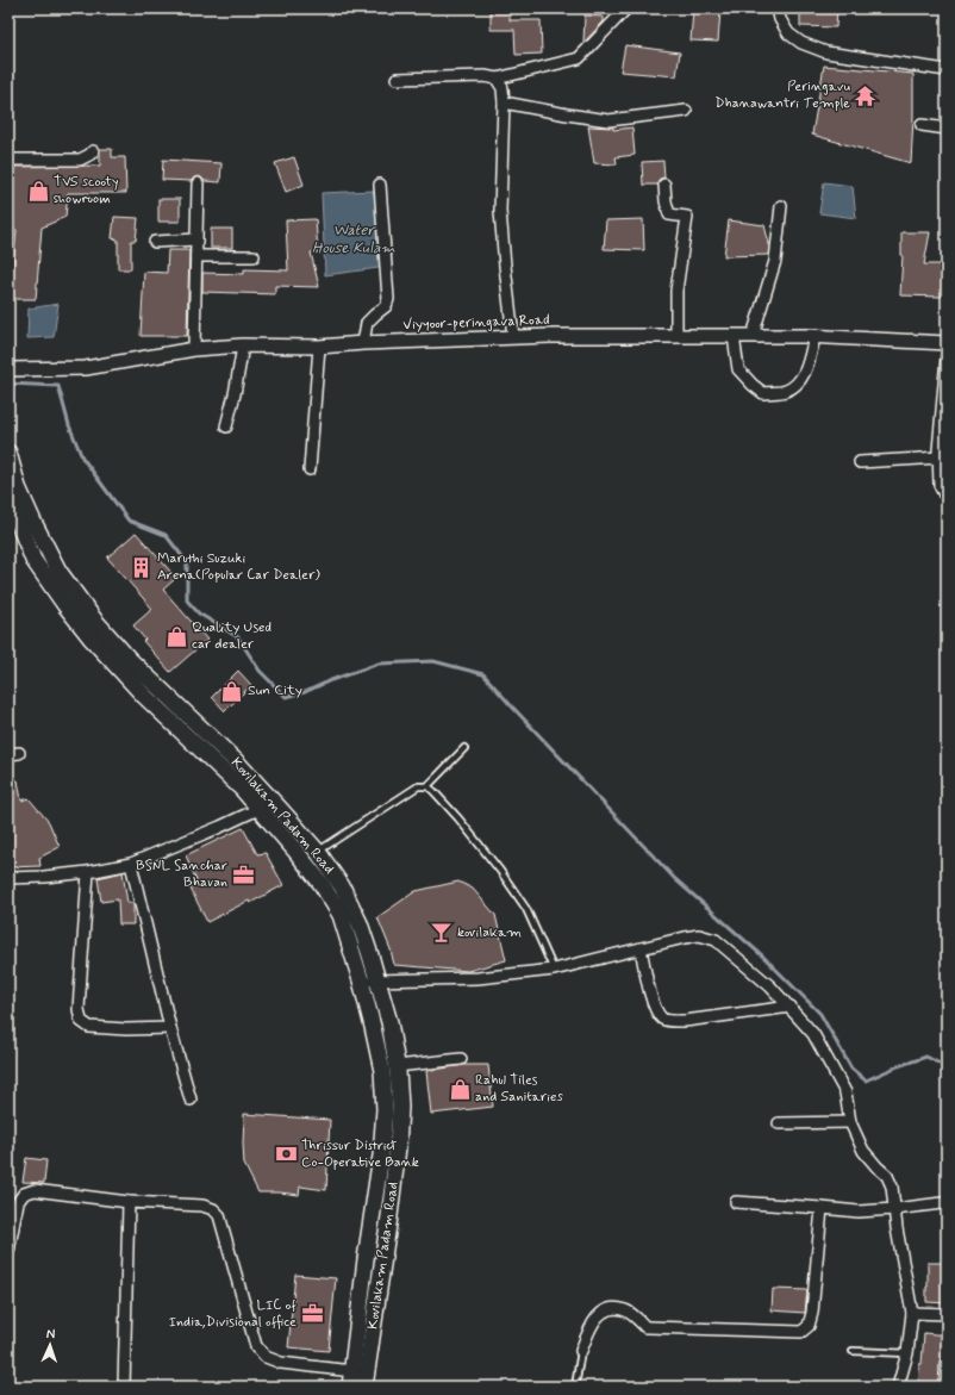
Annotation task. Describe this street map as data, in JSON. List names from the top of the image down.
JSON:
{
  "streets": {
    "main road": ["Kovilakam Padam Road"],
    "street": ["Viyyoor-peringava Road"]
  },
  "water": ["Water House Kulam"],
  "places": {
    "temple": ["Peringavu Dhanawantri Temple"],
    "shop": [
      "TVS scooty showroom",
      "Quality Used car dealer",
      "Sun City",
      "Rahul Tiles and Sanitaries"
    ],
    "building": ["Maruthi Suzuki Arena(Popular Car Dealer)"],
    "office": ["BSNL Sanchar Bhavan", "LIC of India,Divisional office"],
    "bar": ["kovilakam"],
    "bank": ["Thrissur District Co-Operative Bank"]
  },
  "north": "top"
}
